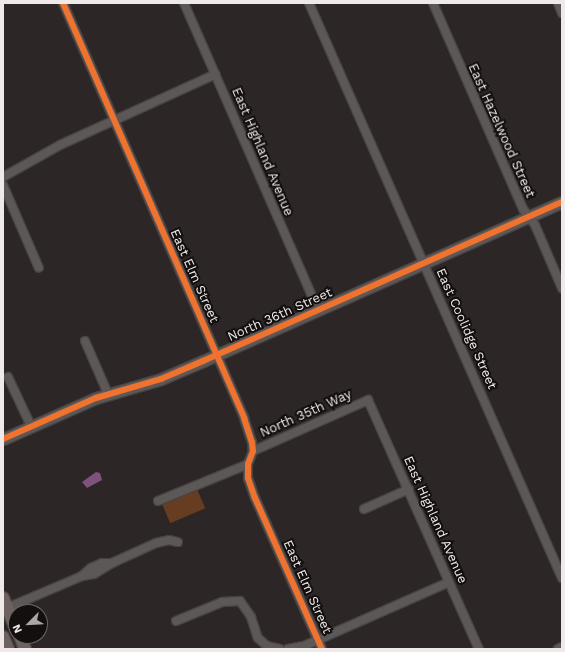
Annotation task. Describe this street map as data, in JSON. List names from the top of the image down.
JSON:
{
  "streets": {
    "main road": ["North 36th Street"],
    "street": [
      "East Hazelwood Street",
      "East Highland Avenue",
      "East Elm Street",
      "East Coolidge Street",
      "North 35th Way"
    ]
  },
  "crossings": [
    ["East Hazelwood Street", "North 36th Street"],
    ["East Highland Avenue", "North 36th Street"],
    ["East Highland Avenue", "North 35th Way"],
    ["East Elm Street", "North 36th Street"],
    ["East Elm Street", "North 35th Way"],
    ["North 36th Street", "East Coolidge Street"]
  ],
  "north": "bottom left"
}
